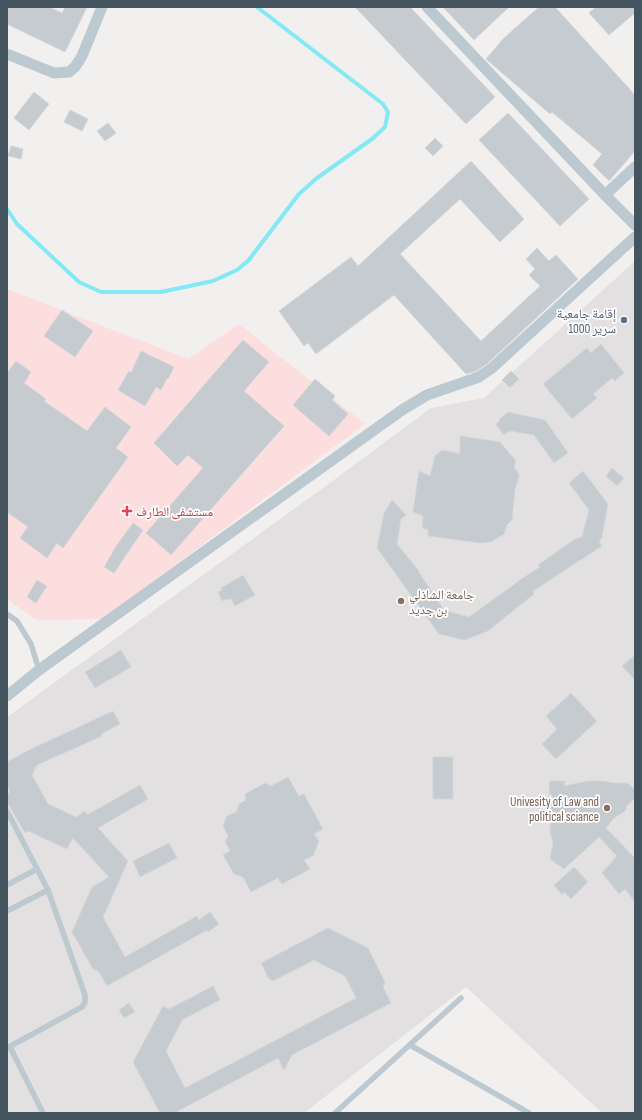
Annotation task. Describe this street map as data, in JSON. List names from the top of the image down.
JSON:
{
  "places": {
    "other": ["إقامة جامعية 1000 سرير", "جامعة الشاذلي بن جديد", "Univesity of Law and political sciance"],
    "health": ["مستشفى الطارف"]
  }
}
